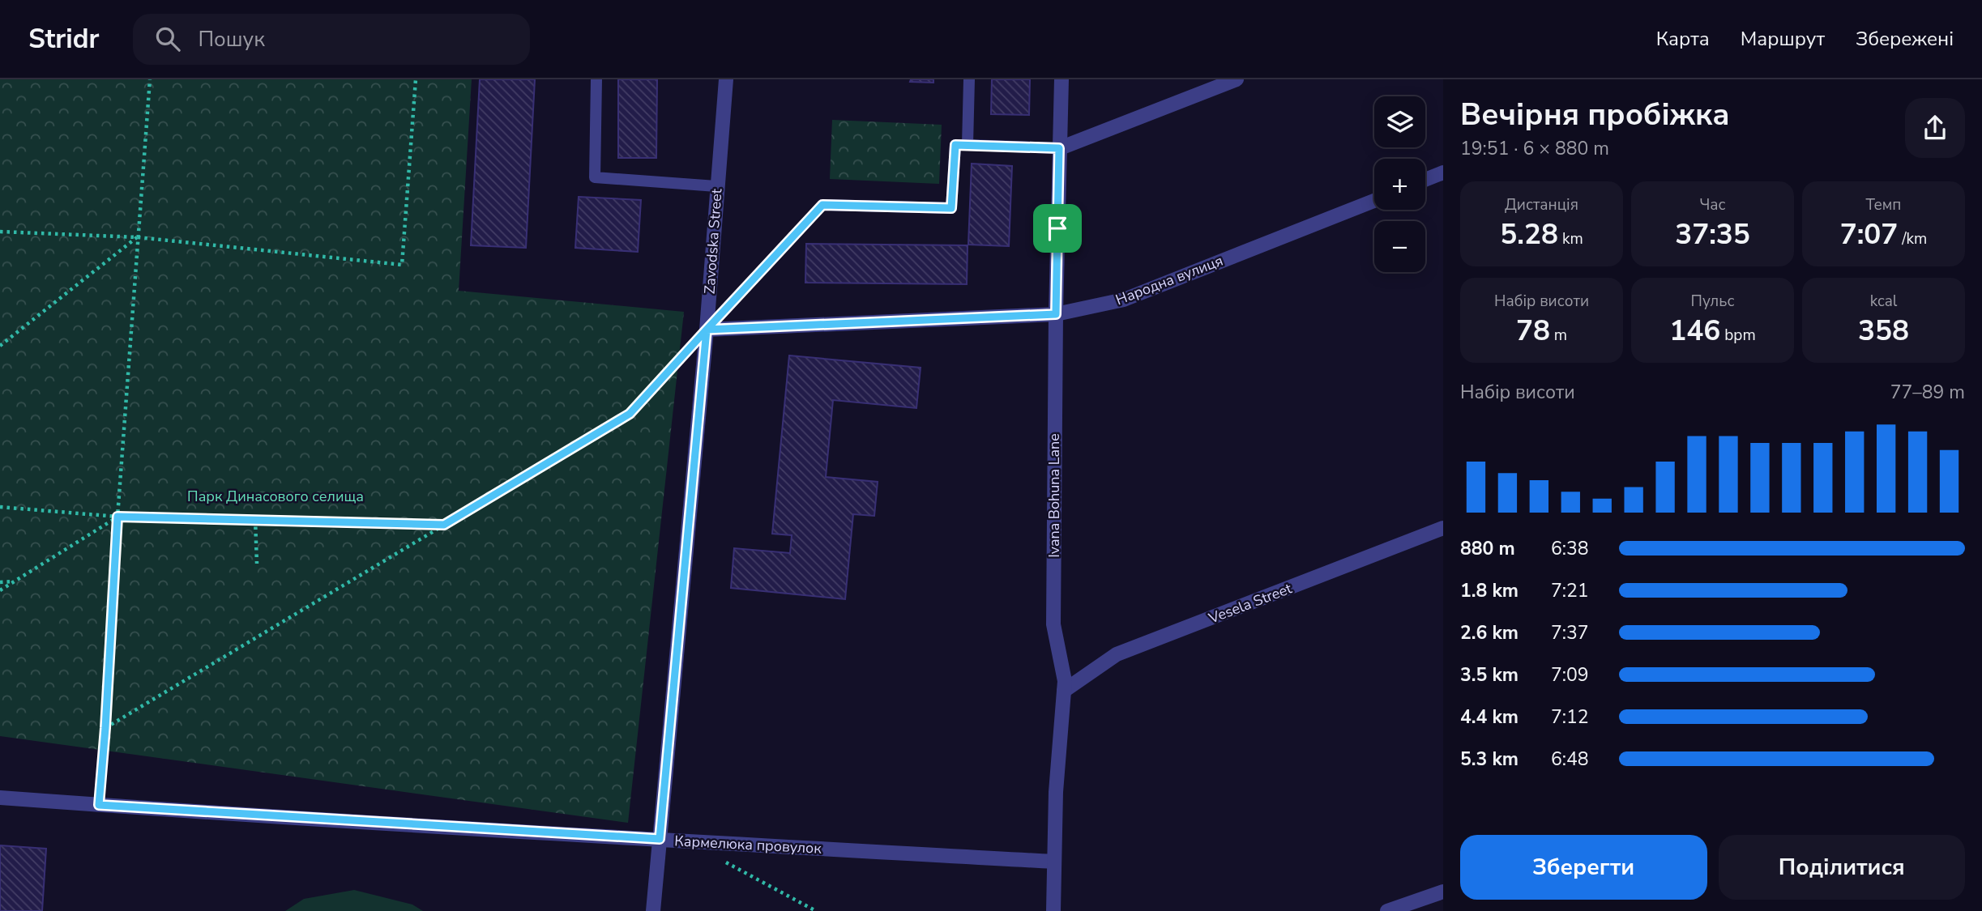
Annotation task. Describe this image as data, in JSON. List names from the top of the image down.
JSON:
{
  "streets": {
    "street": [
      "Zavodska Street",
      "Народна вулиця",
      "Ivana Bohuna Lane",
      "Vesela Street",
      "Кармелюка провулок"
    ]
  },
  "crossings": [
    ["Zavodska Street", "Народна вулиця"],
    ["Zavodska Street", "Кармелюка провулок"],
    ["Народна вулиця", "Ivana Bohuna Lane"],
    ["Ivana Bohuna Lane", "Vesela Street"],
    ["Ivana Bohuna Lane", "Кармелюка провулок"]
  ],
  "parks": ["Парк Динасового селища"],
  "page": {
    "header": "Stridr",
    "search": "Пошук",
    "nav": ["Карта", "Маршрут", "Збережені"],
    "heading": ["Вечірня пробіжка", "19:51 · 6 × 880 m"],
    "map_buttons": ["+", "−"],
    "stats": [
      ["Дистанція", "5.28 km"],
      ["Час", "37:35"],
      ["Темп", "7:07 /km"],
      ["Набір висоти", "78 m"],
      ["Пульс", "146 bpm"],
      ["kcal", "358"]
    ],
    "chart": ["Набір висоти", "77–89 m"],
    "list": [
      {
        "name": "880 m",
        "note": "6:38"
      },
      {
        "name": "1.8 km",
        "note": "7:21"
      },
      {
        "name": "2.6 km",
        "note": "7:37"
      },
      {
        "name": "3.5 km",
        "note": "7:09"
      },
      {
        "name": "4.4 km",
        "note": "7:12"
      },
      {
        "name": "5.3 km",
        "note": "6:48"
      }
    ],
    "buttons": ["Зберегти", "Поділитися"]
  }
}
